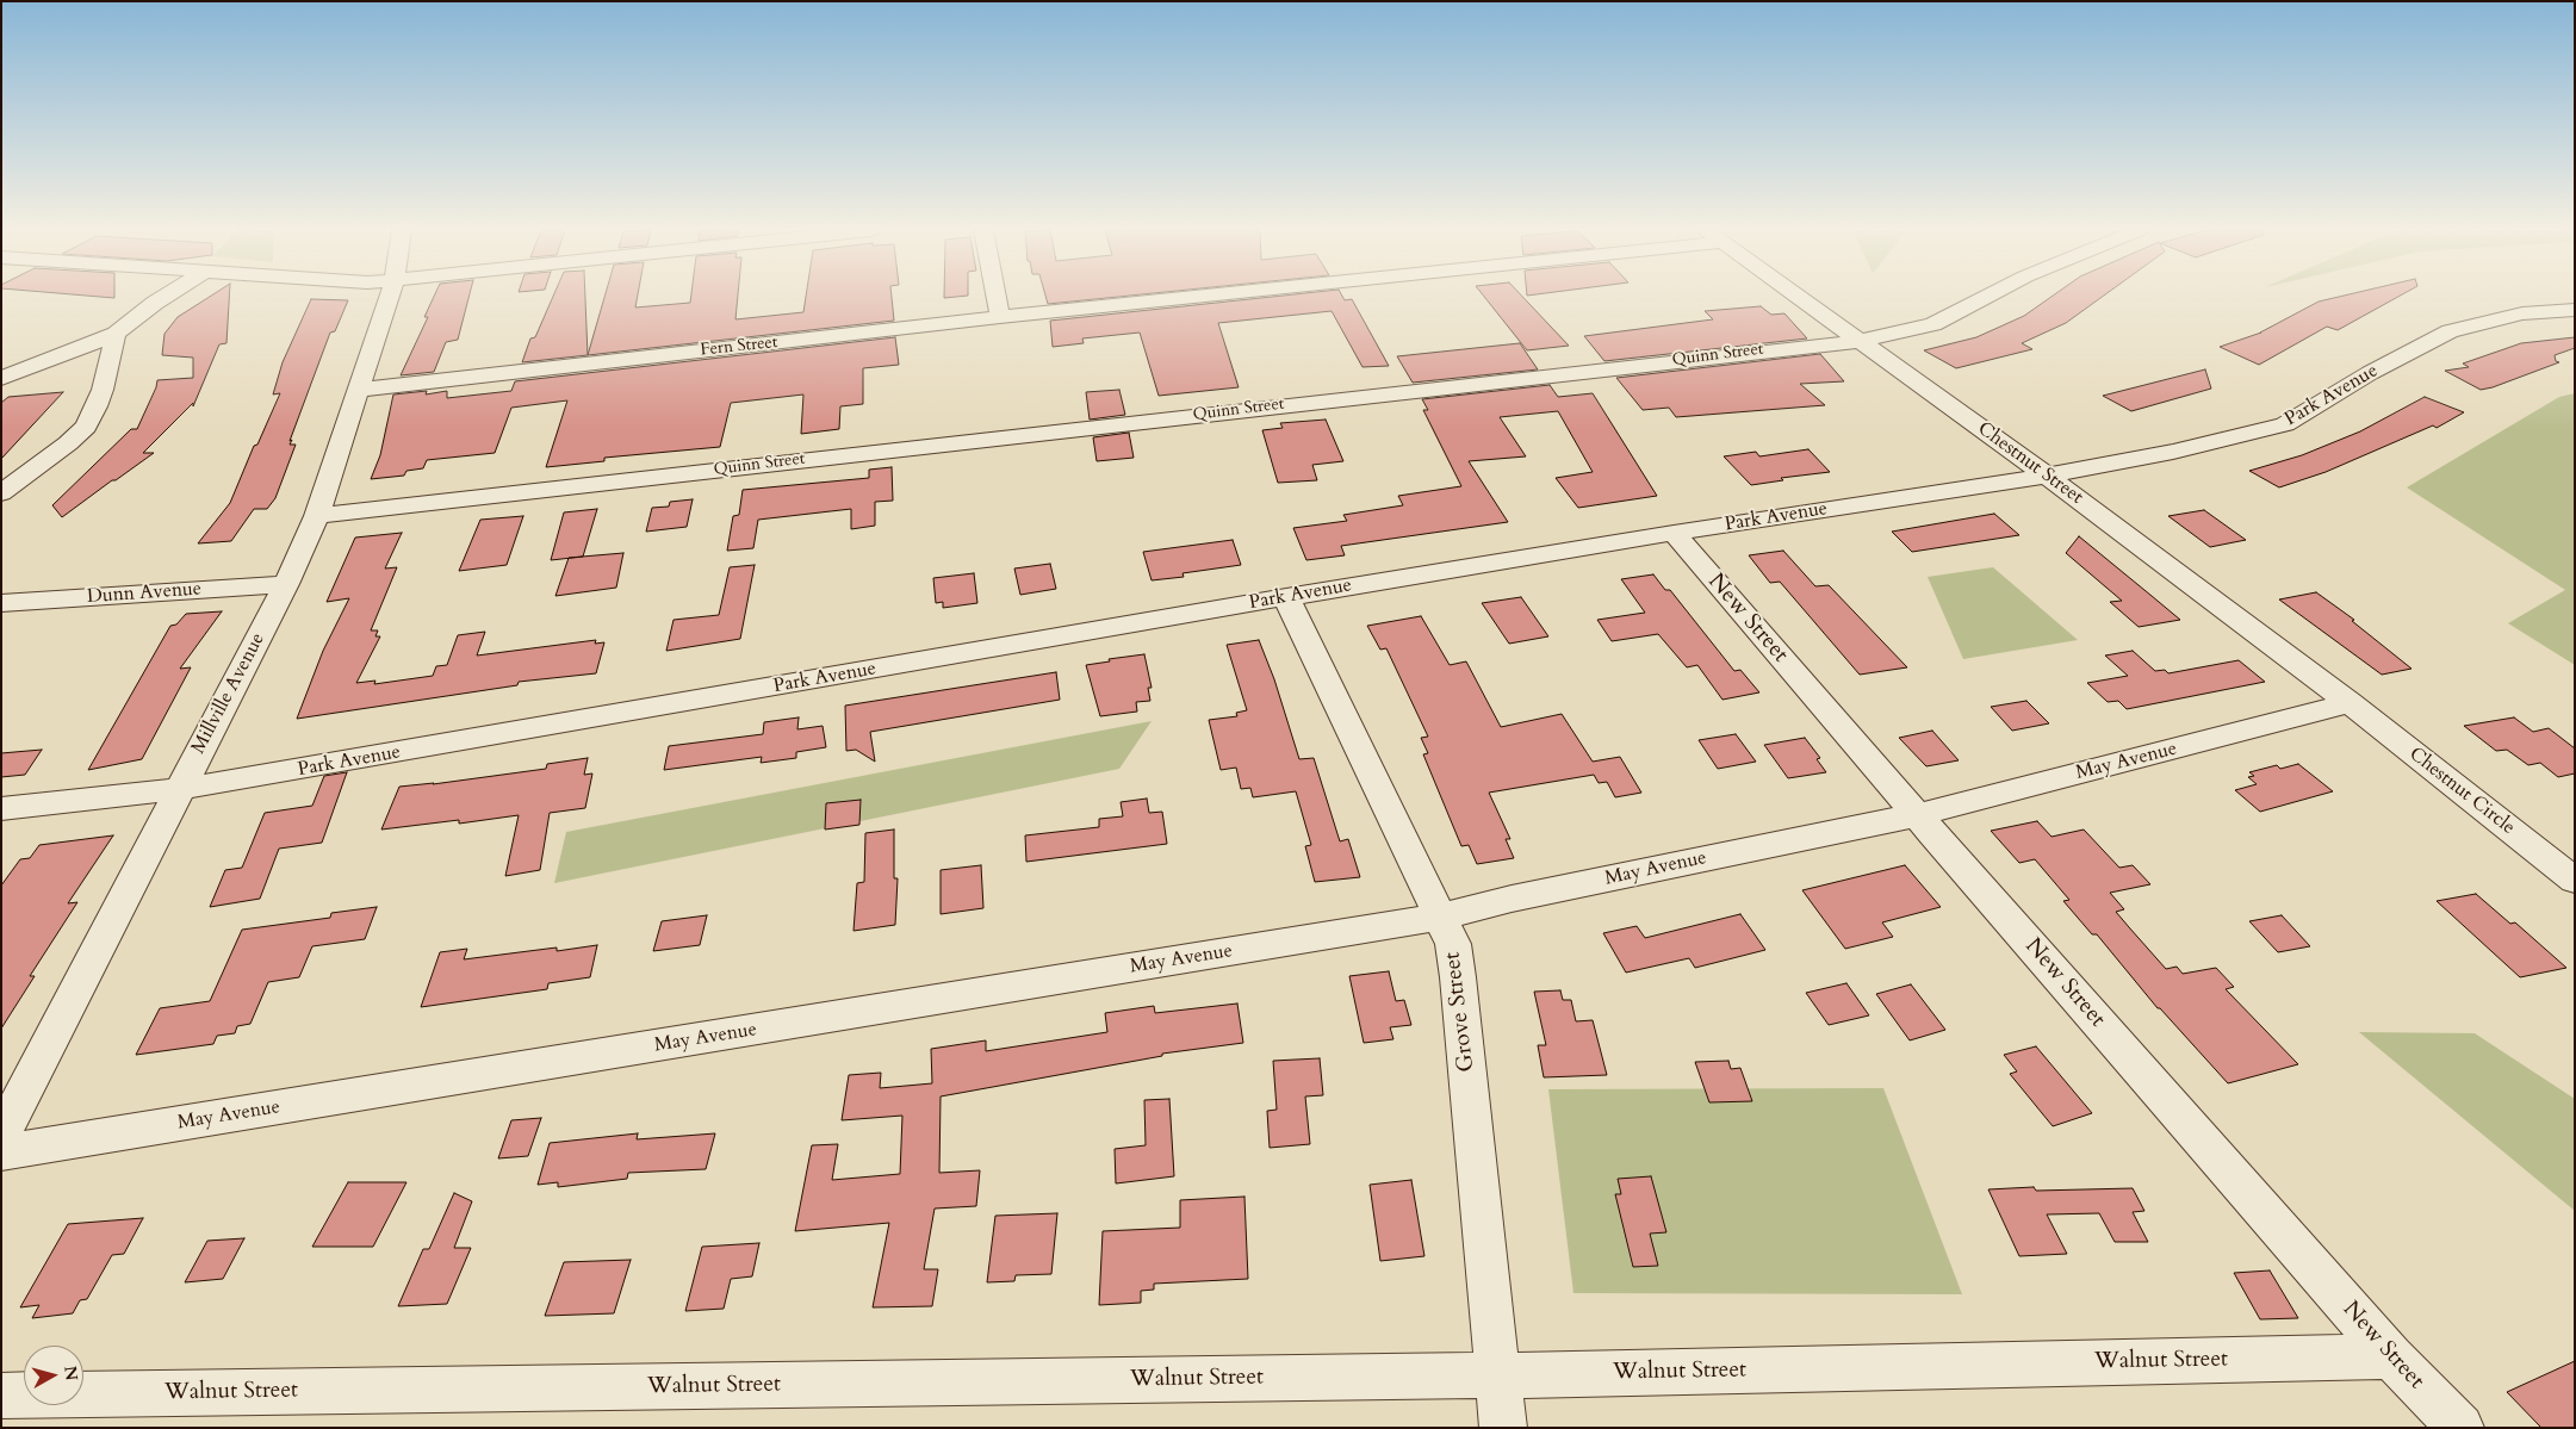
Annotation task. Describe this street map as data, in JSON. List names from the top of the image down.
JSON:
{
  "streets": {
    "street": [
      "Fern Street",
      "Quinn Street",
      "Park Avenue",
      "Chestnut Street",
      "Dunn Avenue",
      "New Street",
      "Millville Avenue",
      "May Avenue",
      "Chestnut Circle",
      "Grove Street",
      "Walnut Street"
    ]
  },
  "crossings": [
    ["Fern Street", "Millville Avenue"],
    ["Quinn Street", "Chestnut Street"],
    ["Quinn Street", "Millville Avenue"],
    ["Park Avenue", "Chestnut Street"],
    ["Park Avenue", "New Street"],
    ["Park Avenue", "Millville Avenue"],
    ["Park Avenue", "Grove Street"],
    ["Chestnut Street", "May Avenue"],
    ["Chestnut Street", "Chestnut Circle"],
    ["Dunn Avenue", "Millville Avenue"],
    ["New Street", "May Avenue"],
    ["New Street", "Walnut Street"],
    ["May Avenue", "Chestnut Circle"],
    ["May Avenue", "Grove Street"],
    ["Grove Street", "Walnut Street"]
  ],
  "north": "right"
}
